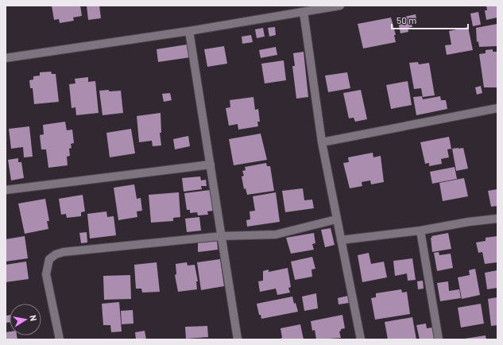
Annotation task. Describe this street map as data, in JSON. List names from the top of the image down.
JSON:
{
  "scale_bar": "50 m",
  "north": "right"
}
